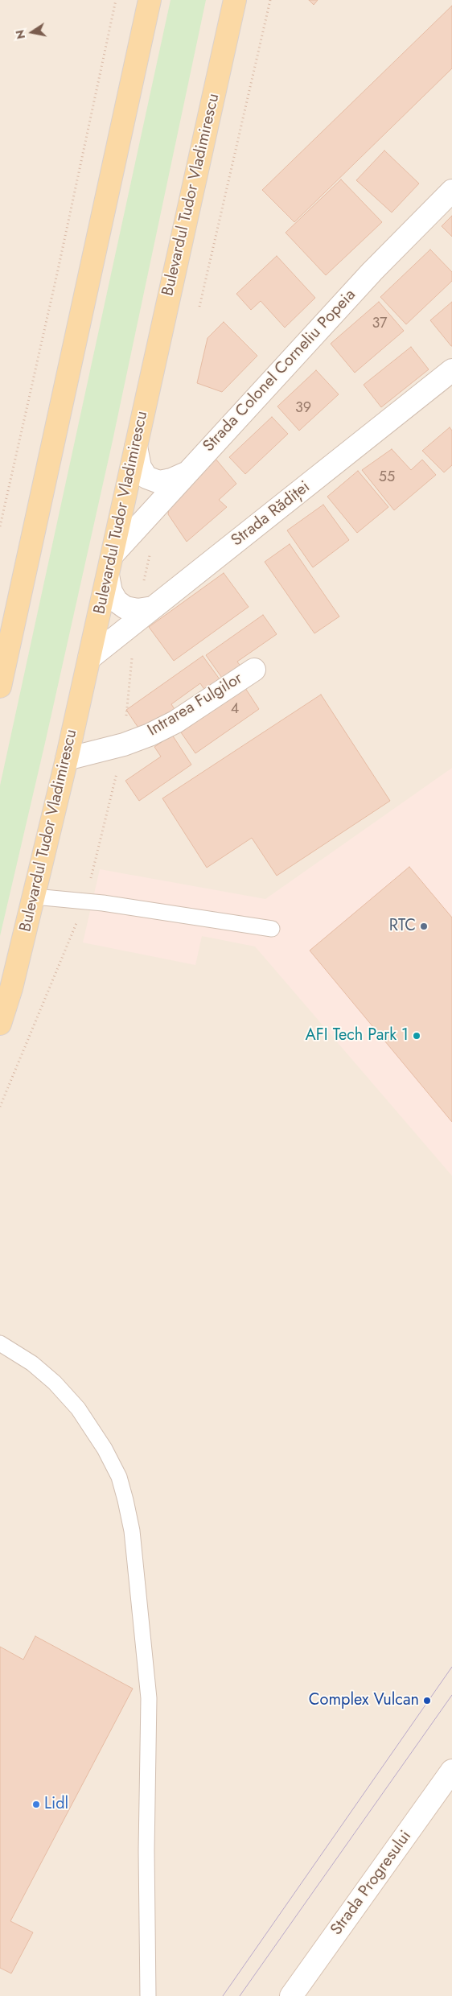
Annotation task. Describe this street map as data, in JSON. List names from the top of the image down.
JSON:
{
  "streets": {
    "main road": ["Bulevardul Tudor Vladimirescu"],
    "street": [
      "Strada Colonel Corneliu Popeia",
      "Strada Rădiței",
      "Intrarea Fulgilor",
      "Strada Progresului"
    ]
  },
  "crossings": [
    ["Bulevardul Tudor Vladimirescu", "Strada Colonel Corneliu Popeia"],
    ["Bulevardul Tudor Vladimirescu", "Strada Rădiței"],
    ["Bulevardul Tudor Vladimirescu", "Intrarea Fulgilor"]
  ],
  "places": [
    "RTC",
    "AFI Tech Park 1",
    "Complex Vulcan",
    "Lidl"
  ],
  "house_numbers": [
    "37",
    "39",
    "55",
    "4"
  ],
  "north": "left"
}
